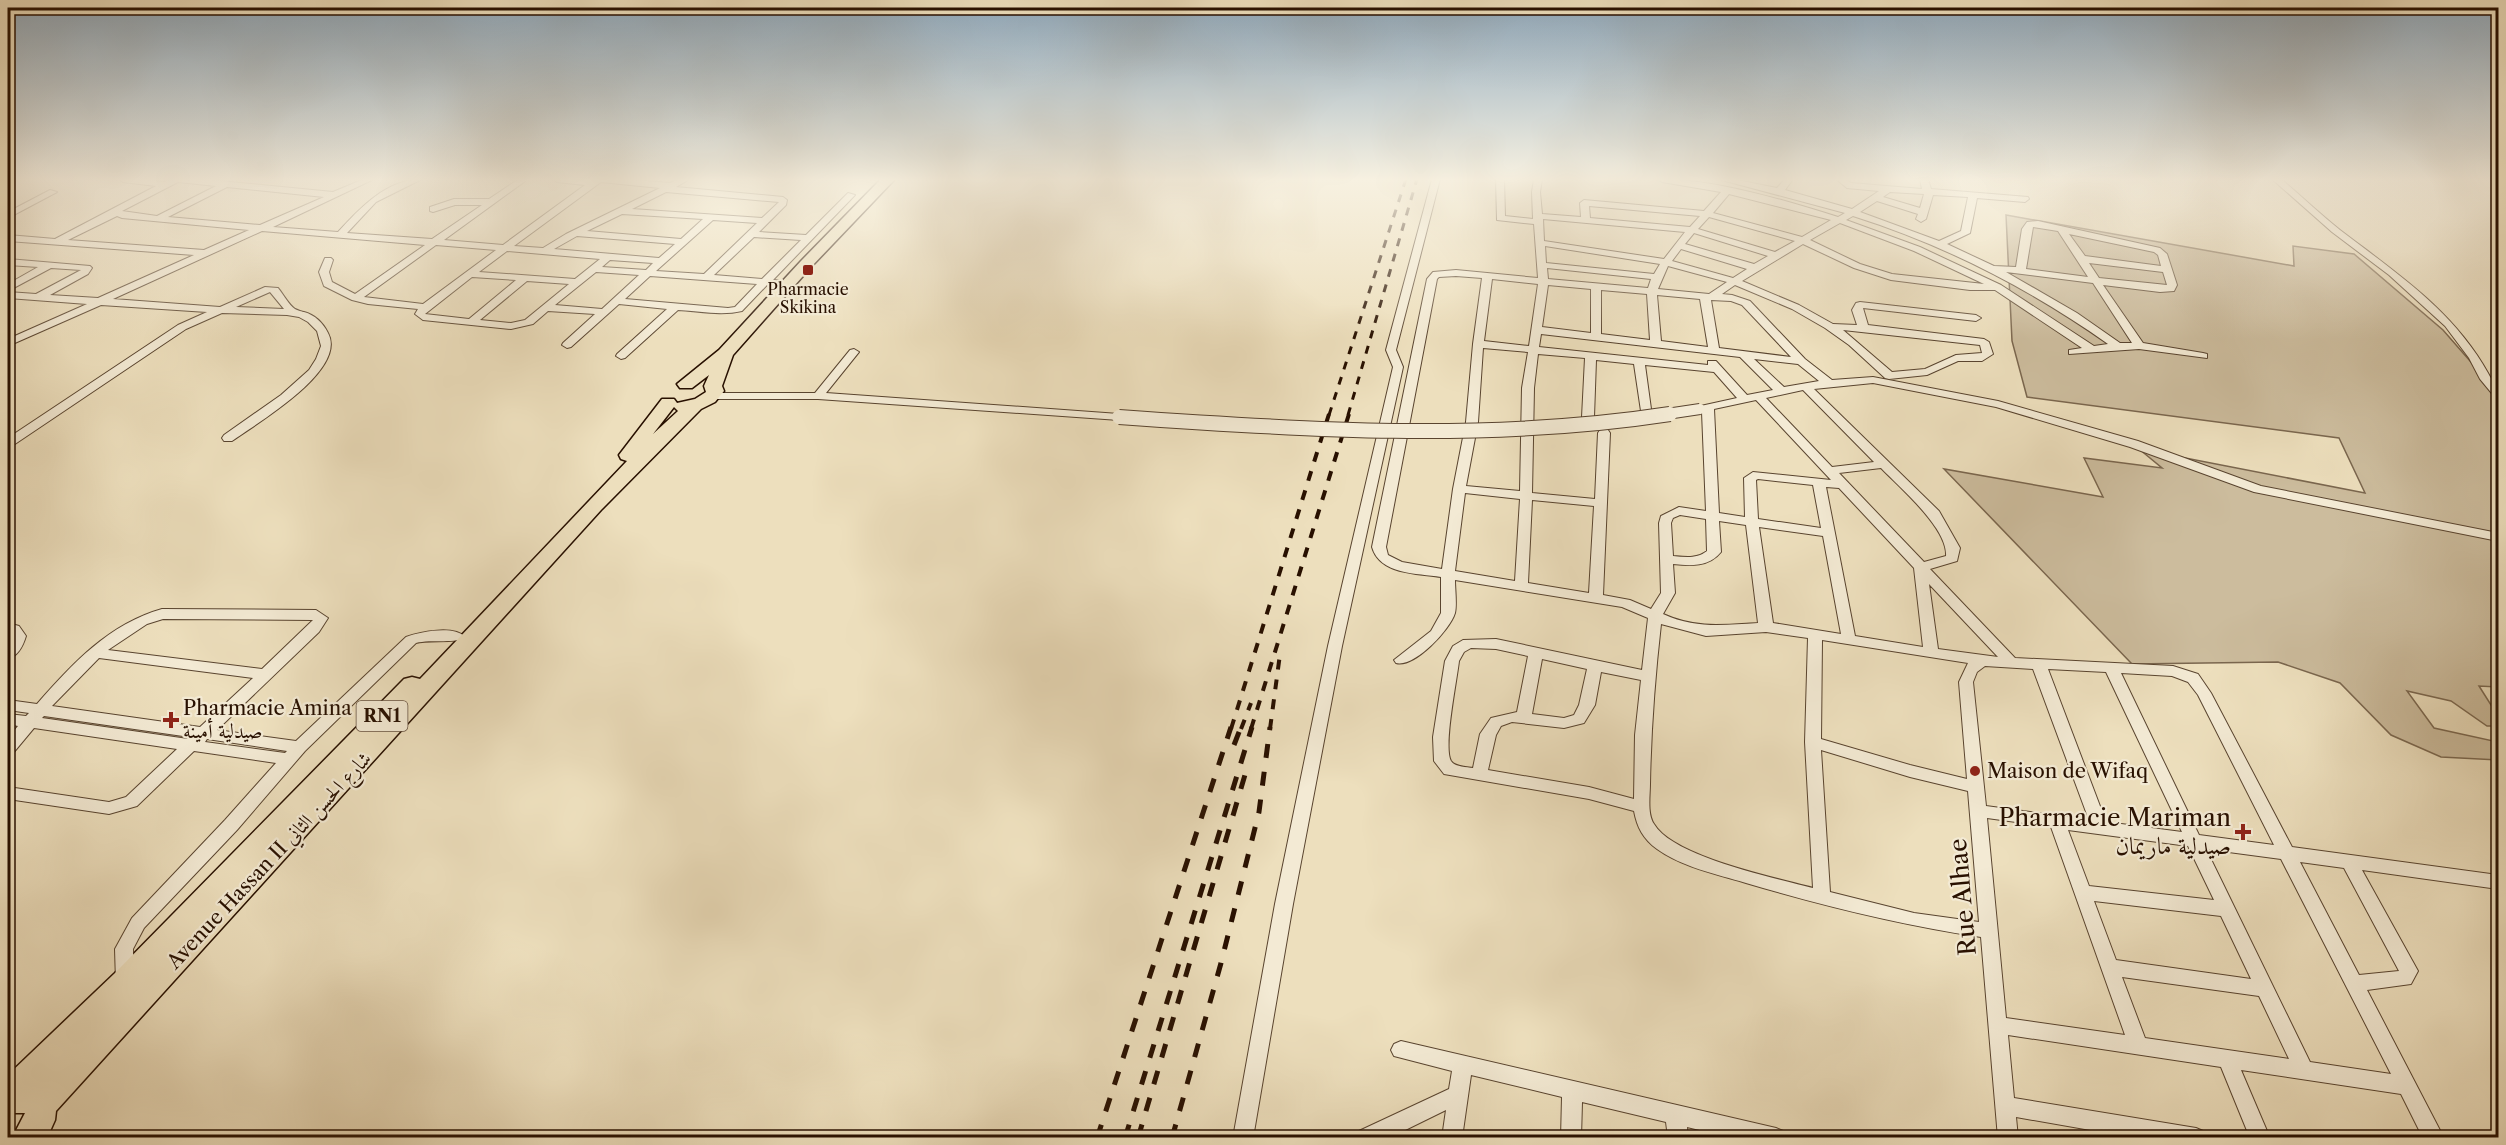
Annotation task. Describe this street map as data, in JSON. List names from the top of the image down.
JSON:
{
  "streets": {
    "main road": ["RN1", "Avenue Hassan II شارع الحسن الثاني"],
    "street": ["Rue Alhae"]
  },
  "places": {
    "transit": ["Pharmacie Skikina"],
    "health": ["Pharmacie Amina صيدلية أمينة", "Pharmacie Mariman صيدلية ماريمان"],
    "other": ["Maison de Wifaq"]
  }
}
